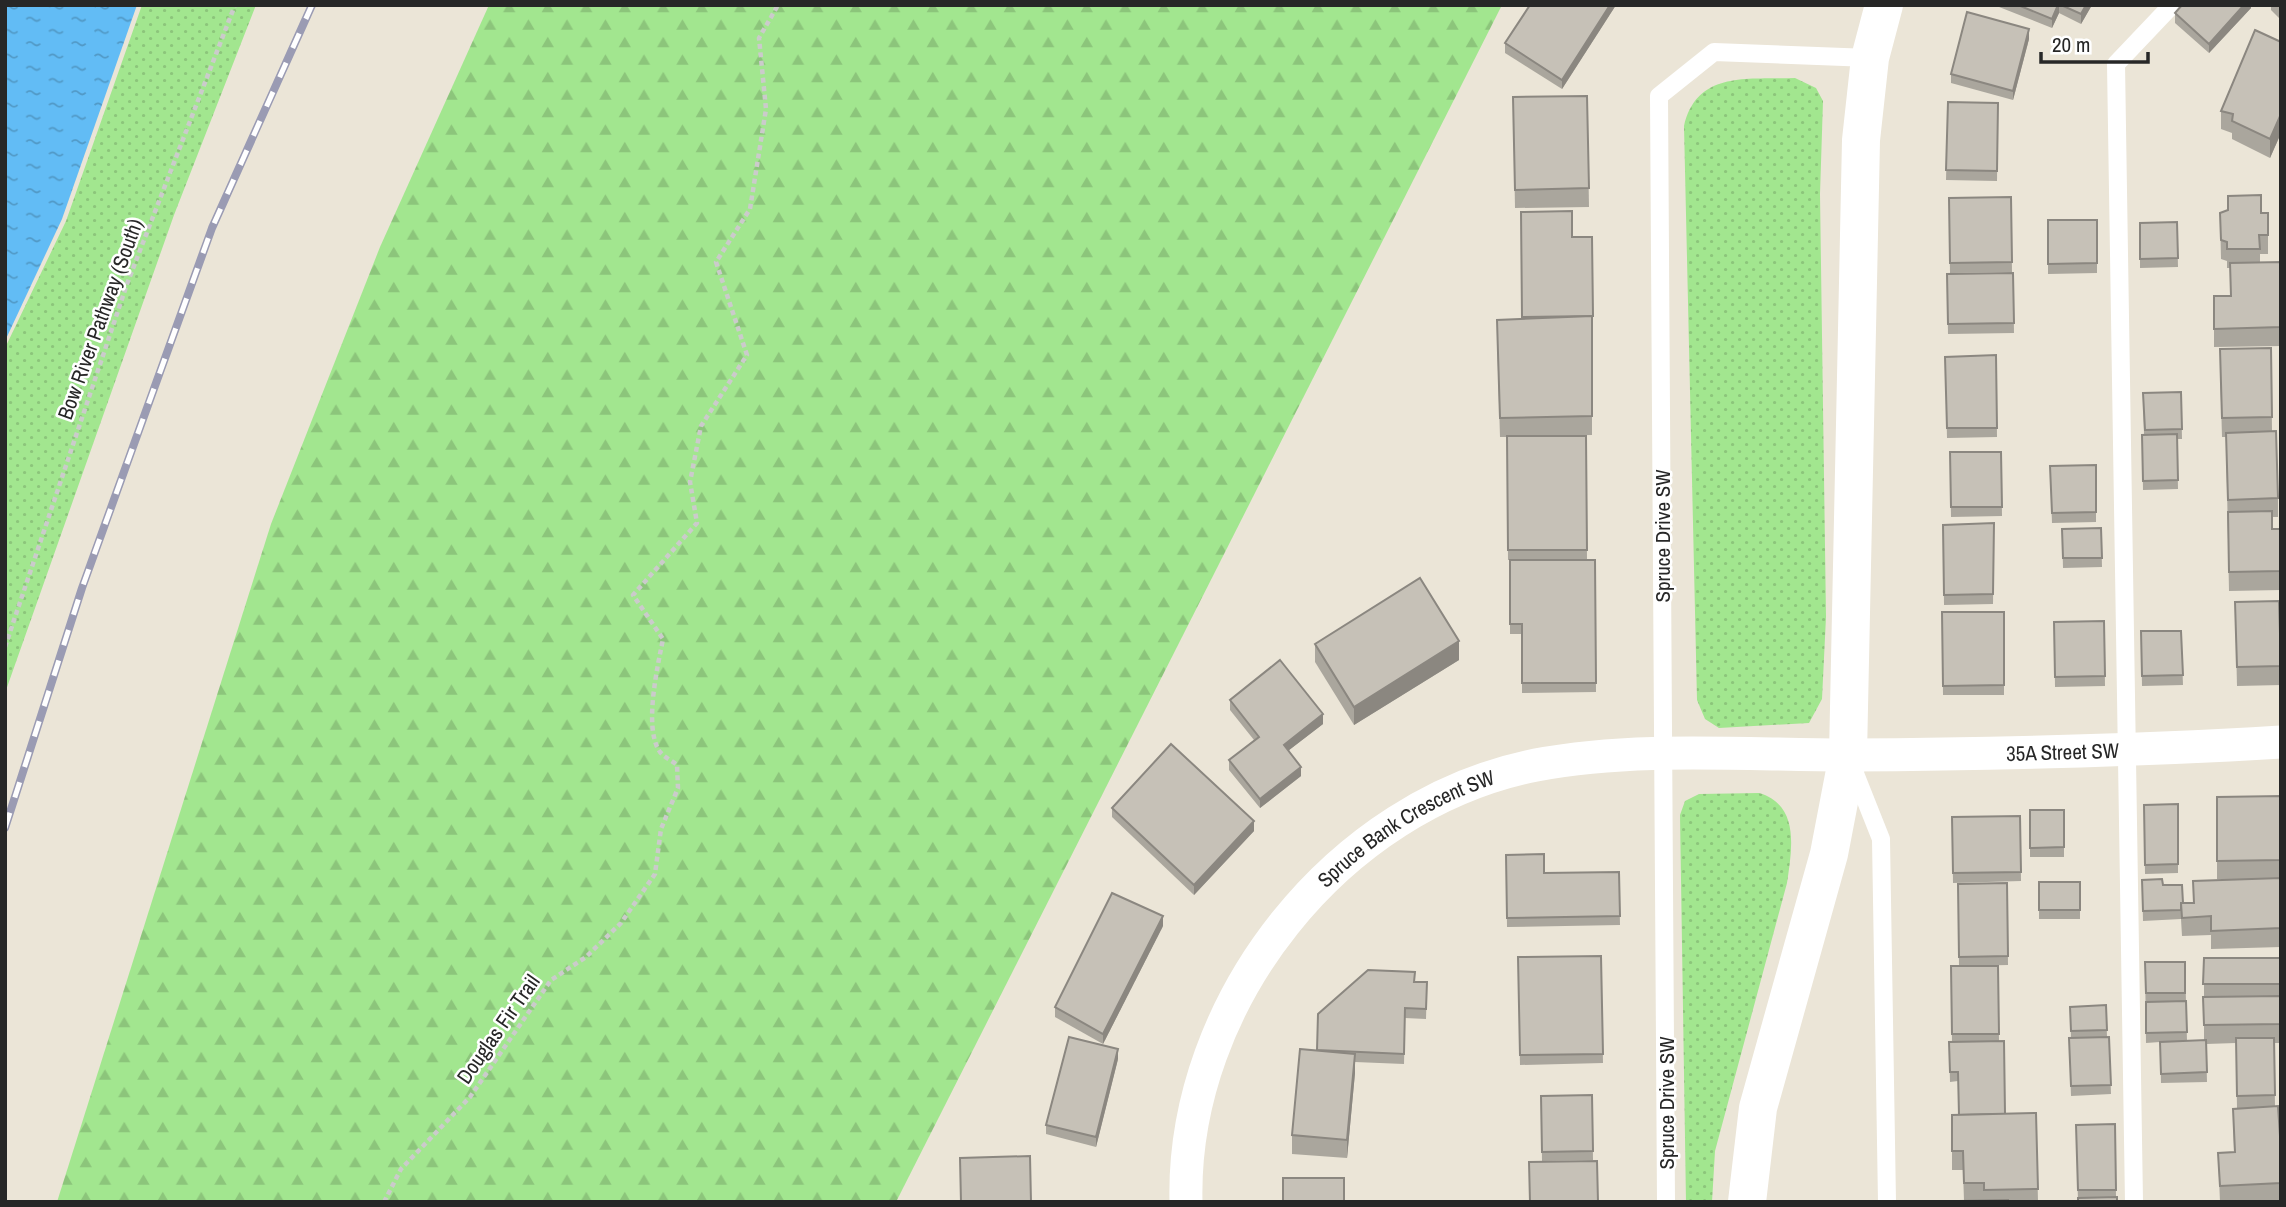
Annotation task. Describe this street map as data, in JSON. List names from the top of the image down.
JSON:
{
  "streets": {
    "street": ["35A Street SW", "Spruce Bank Crescent SW"],
    "lane": ["Spruce Drive SW"],
    "path": ["Bow River Pathway (South)", "Douglas Fir Trail"]
  },
  "crossings": [
    ["Spruce Drive SW", "Spruce Bank Crescent SW"],
    ["35A Street SW", "Spruce Bank Crescent SW"]
  ],
  "scale_bar": "20 m"
}
